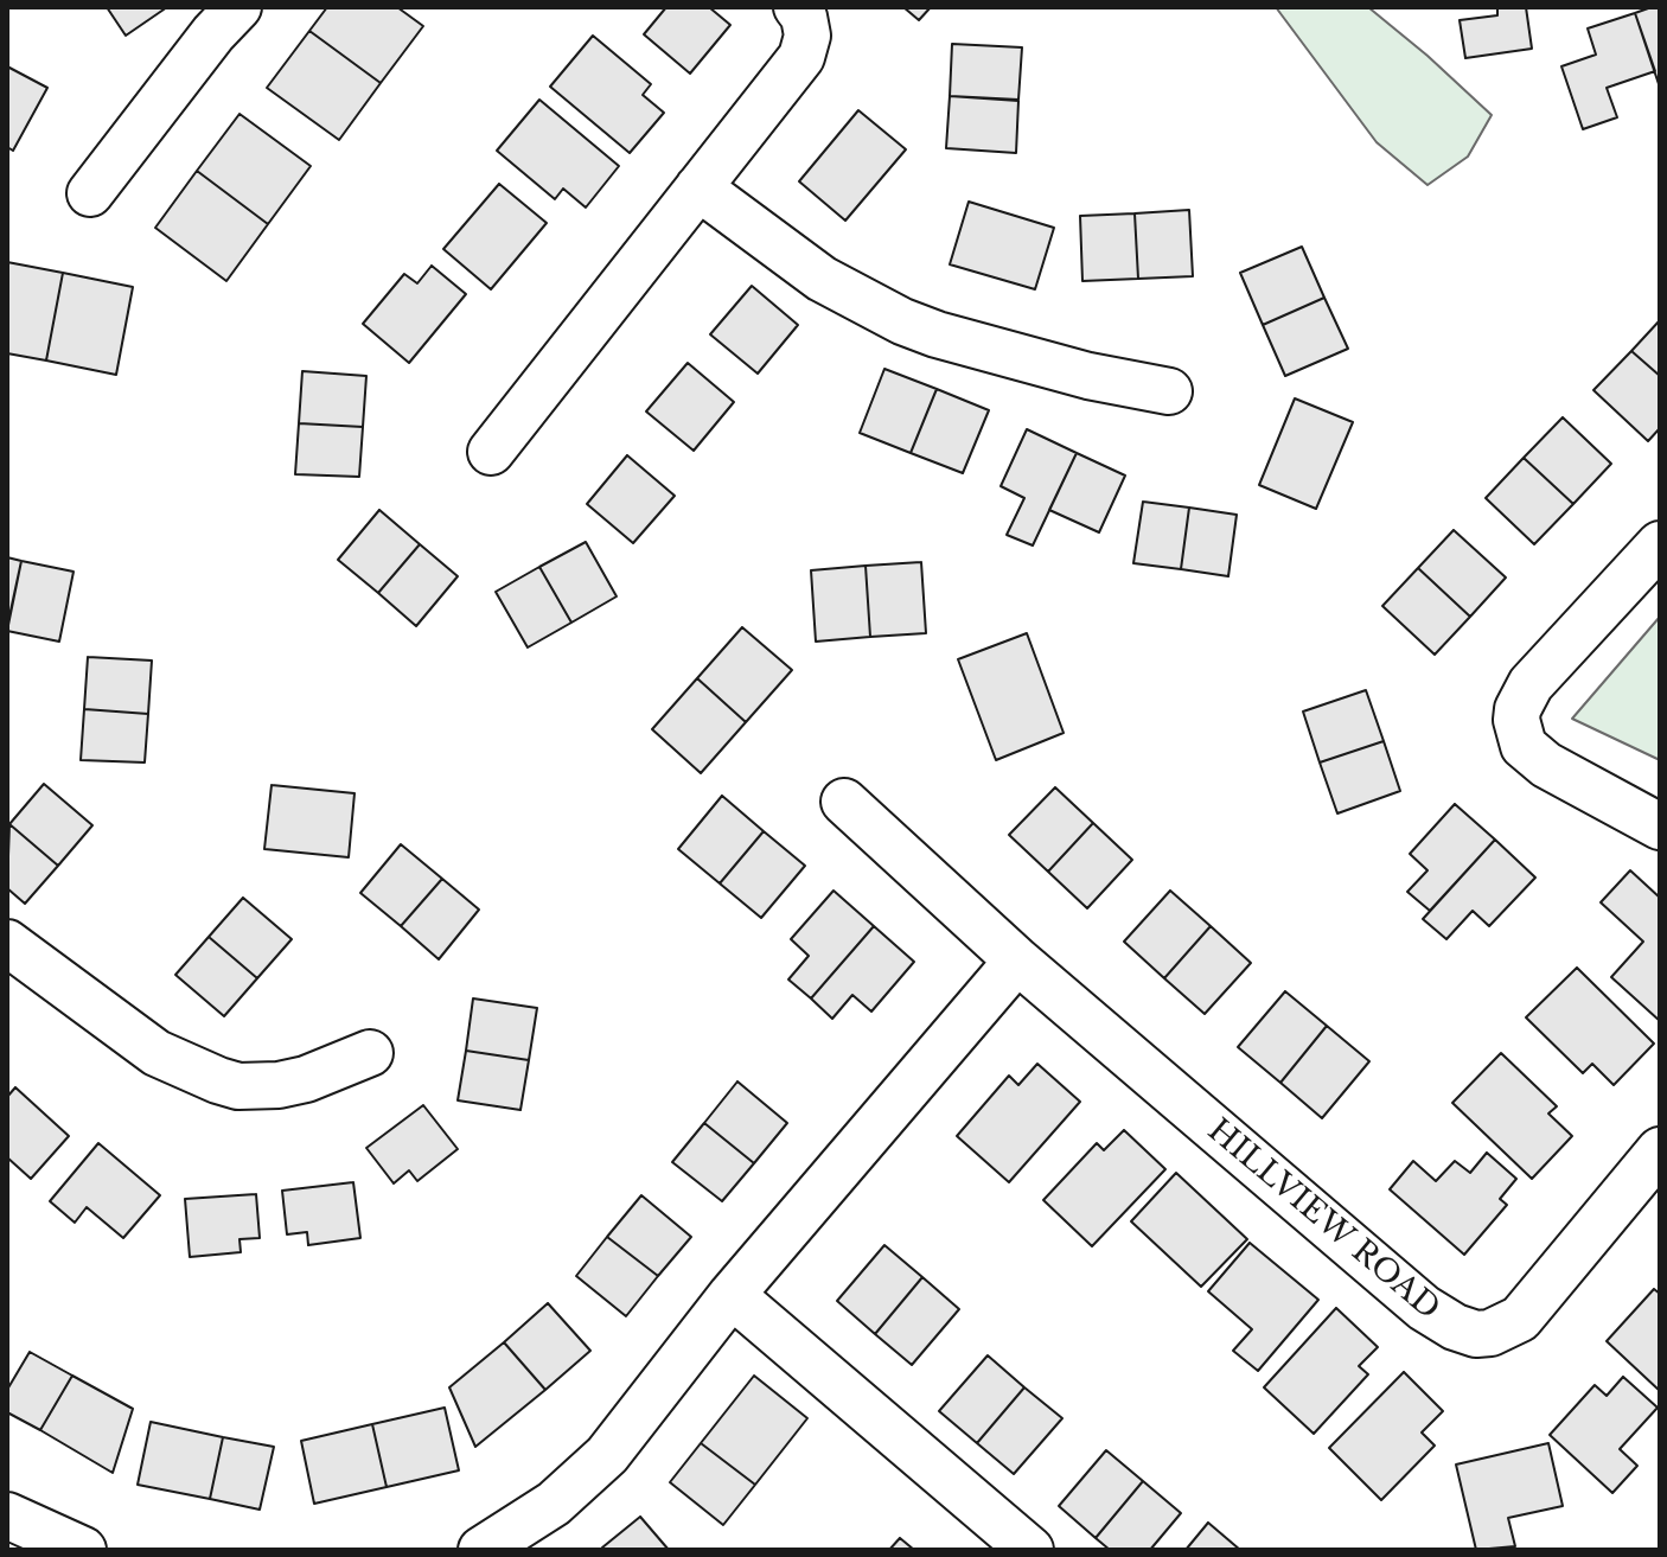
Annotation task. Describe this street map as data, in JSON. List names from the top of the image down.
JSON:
{
  "streets": {
    "street": ["HILLVIEW ROAD"]
  }
}
